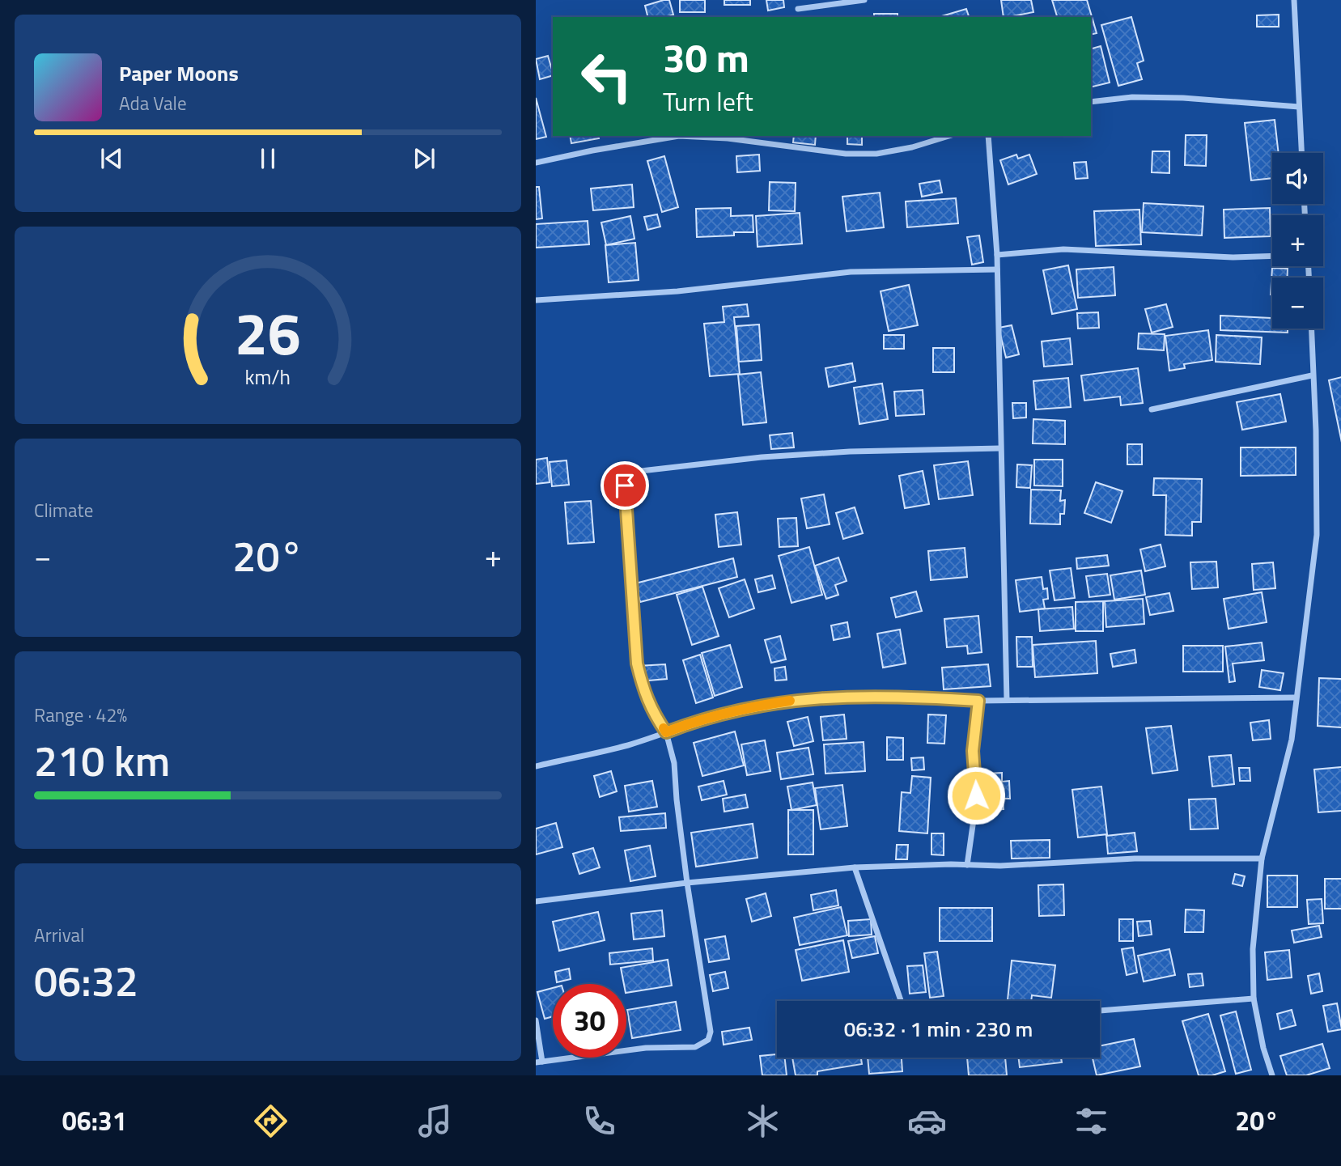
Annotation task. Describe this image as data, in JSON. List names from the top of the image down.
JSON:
{
  "page": {
    "turn": ["30 m", "Turn left"],
    "song": ["Paper Moons", "Ada Vale"],
    "map_buttons": ["+", "−"],
    "tile": [
      "Climate",
      ["Range · 42%", "210 km"],
      ["Arrival", "06:32"]
    ],
    "heat": ["−", "20°", "+"],
    "limit": "30",
    "trip": "06:32 · 1 min · 230 m",
    "tabs": ["06:31", "20°"],
    "gauge": ["26", "km/h"]
  }
}
